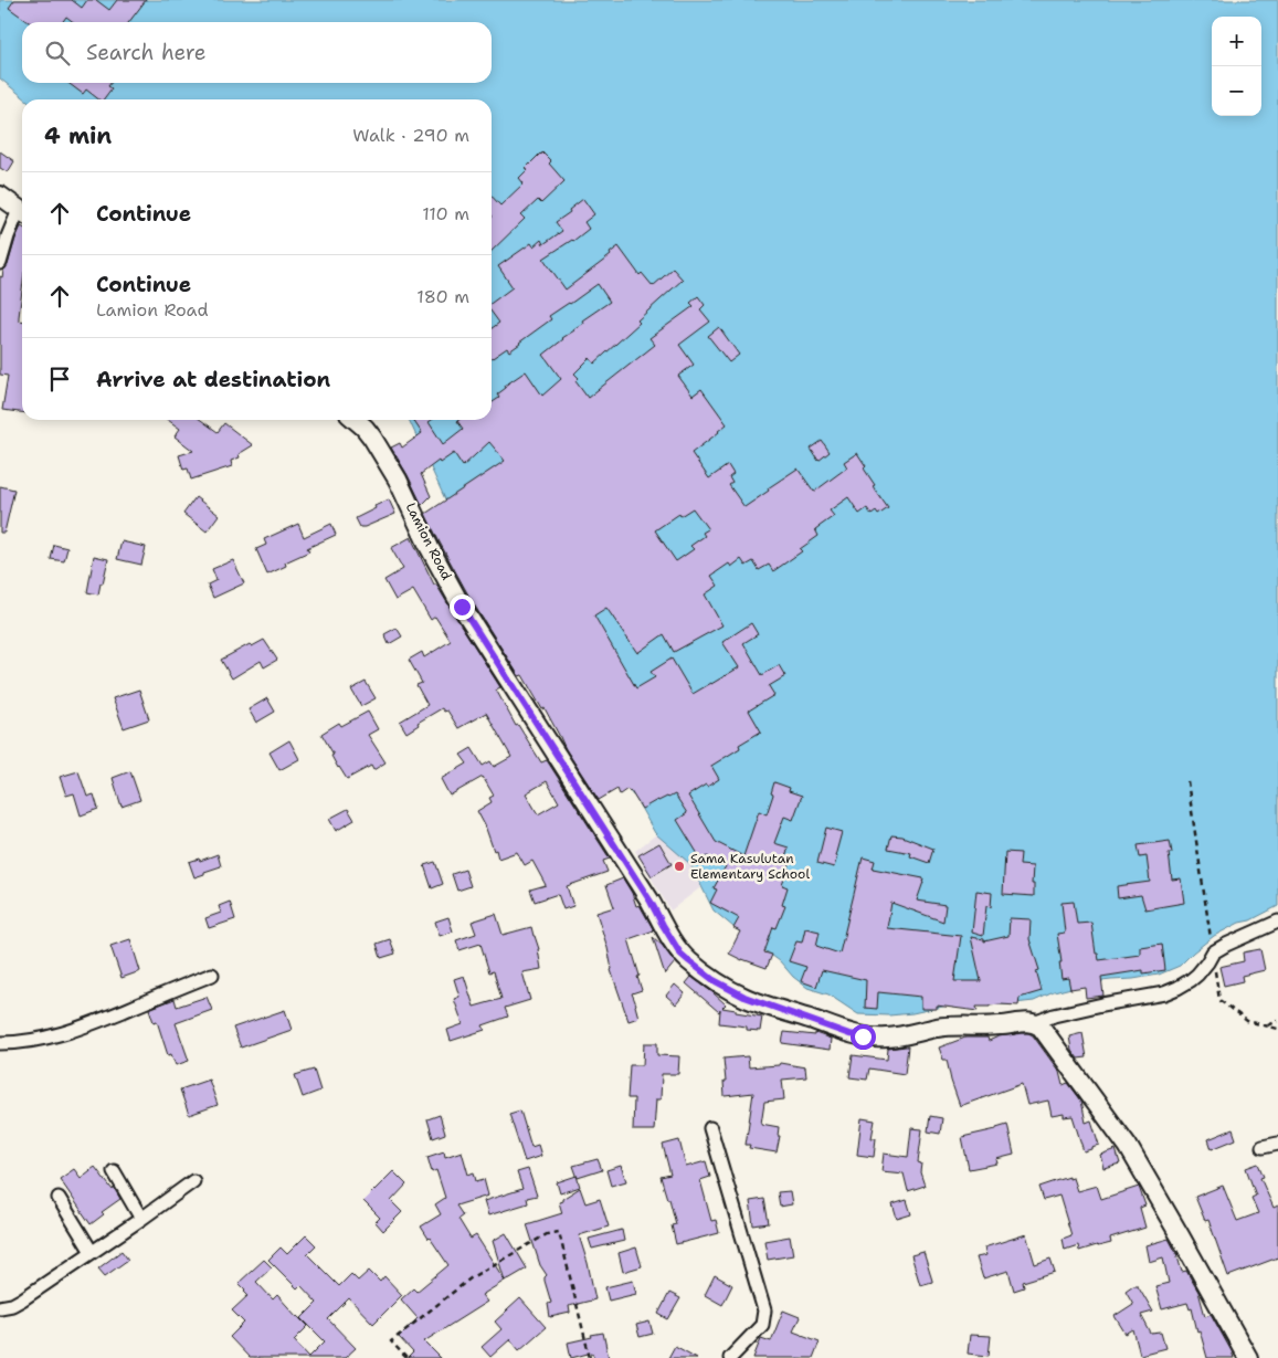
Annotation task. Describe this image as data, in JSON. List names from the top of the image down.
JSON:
{
  "streets": {
    "street": ["Lamion Road"]
  },
  "places": ["Sama Kasulutan Elementary School"],
  "page": {
    "map_buttons": ["+", "−"],
    "search": "Search here",
    "heading": ["4 min", "Walk · 290 m"],
    "list": [
      ["Continue", "110 m"],
      ["Continue", "Lamion Road", "180 m"],
      "Arrive at destination"
    ]
  }
}
